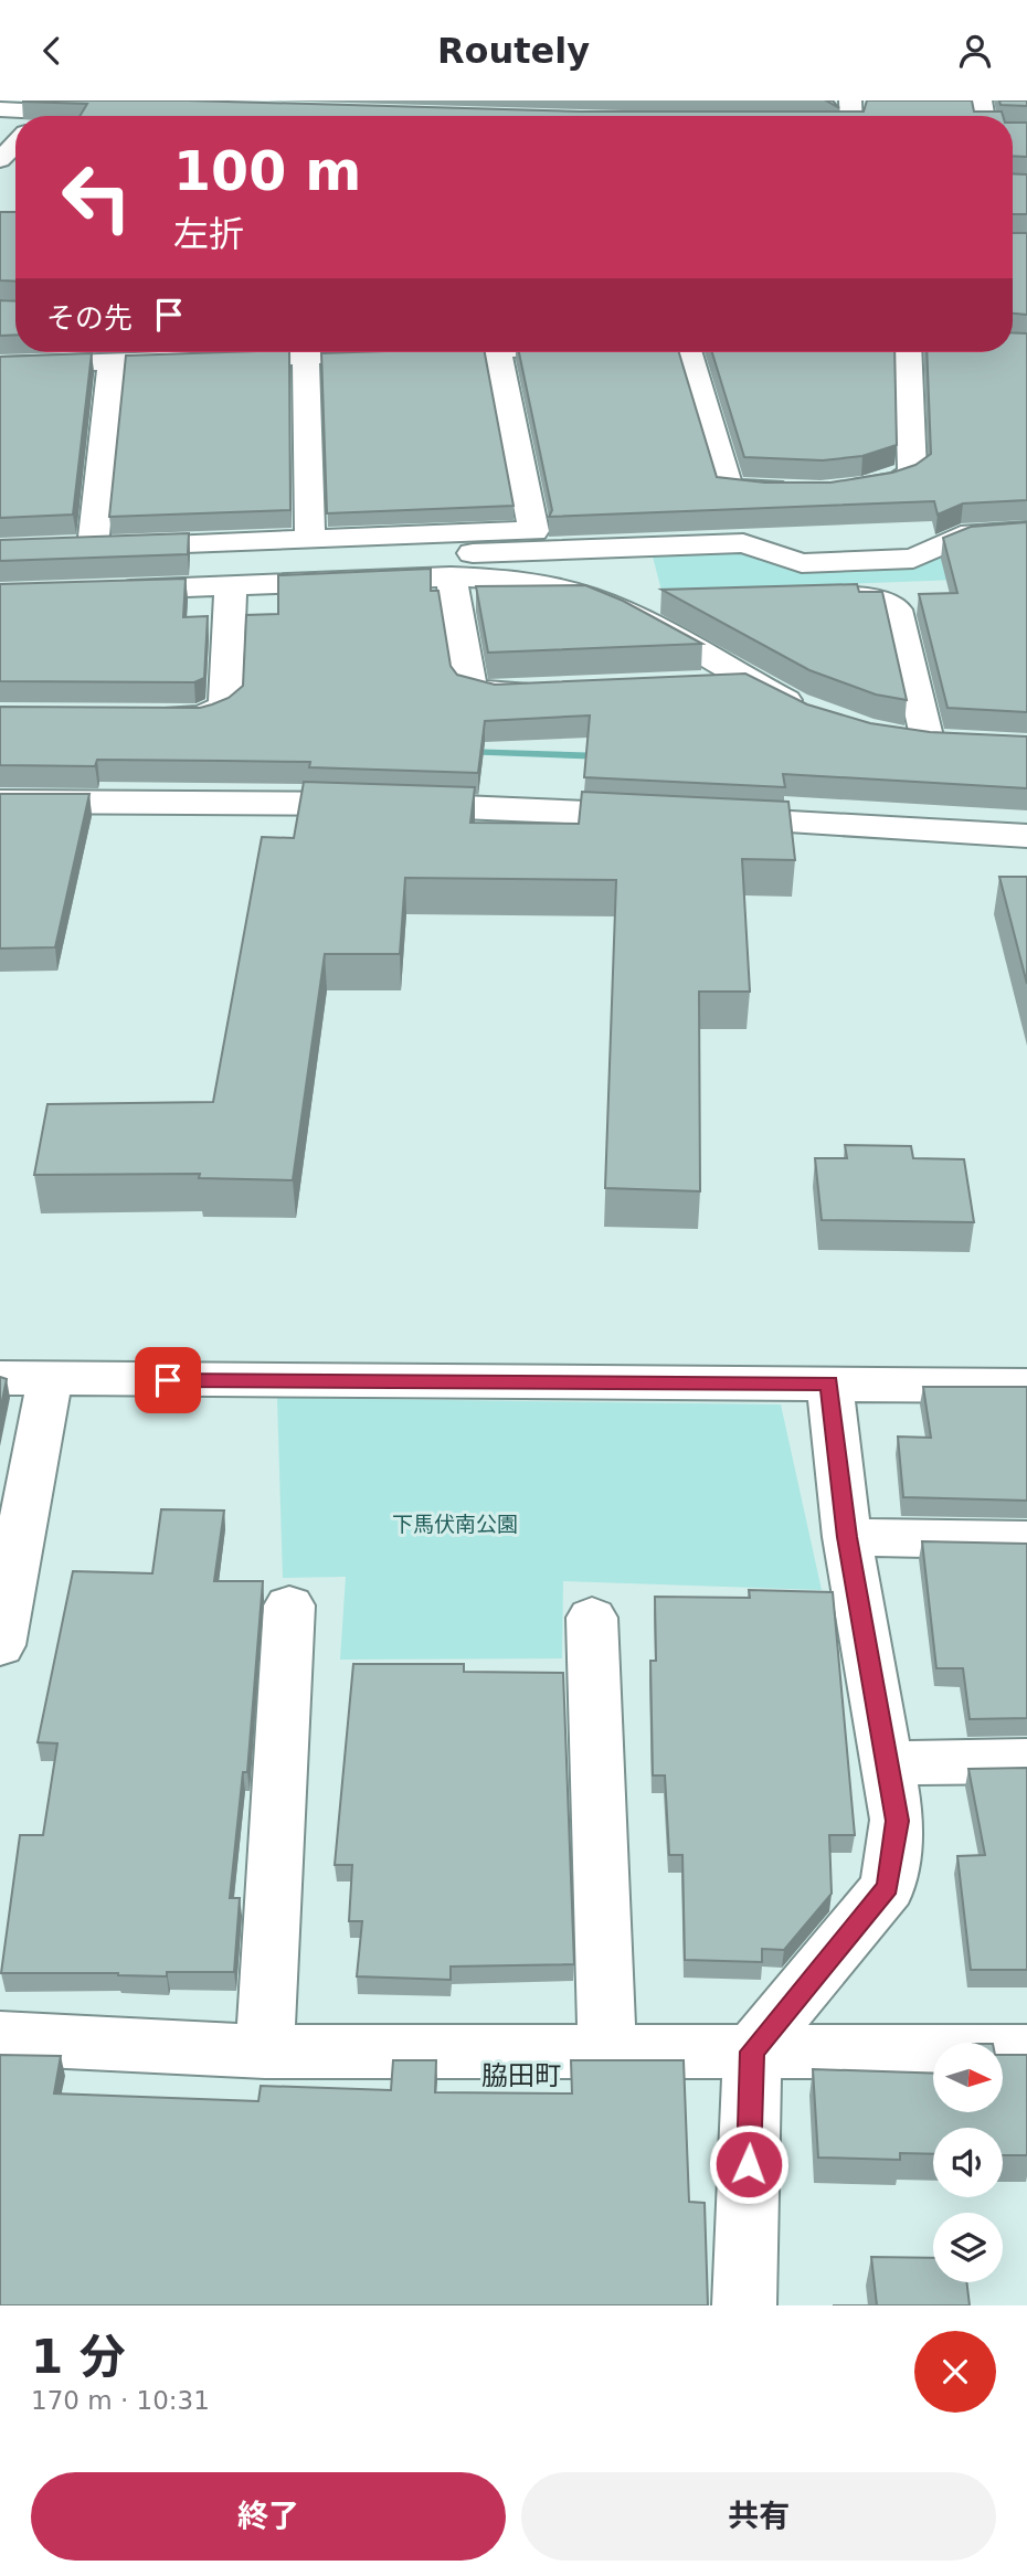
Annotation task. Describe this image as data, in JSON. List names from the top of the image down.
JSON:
{
  "districts": ["脇田町"],
  "parks": ["下馬伏南公園"],
  "north": "right",
  "page": {
    "header": "Routely",
    "turn": ["100 m", "左折"],
    "then": "その先",
    "heading": ["1 分", "170 m · 10:31"],
    "buttons": ["終了", "共有"]
  }
}
